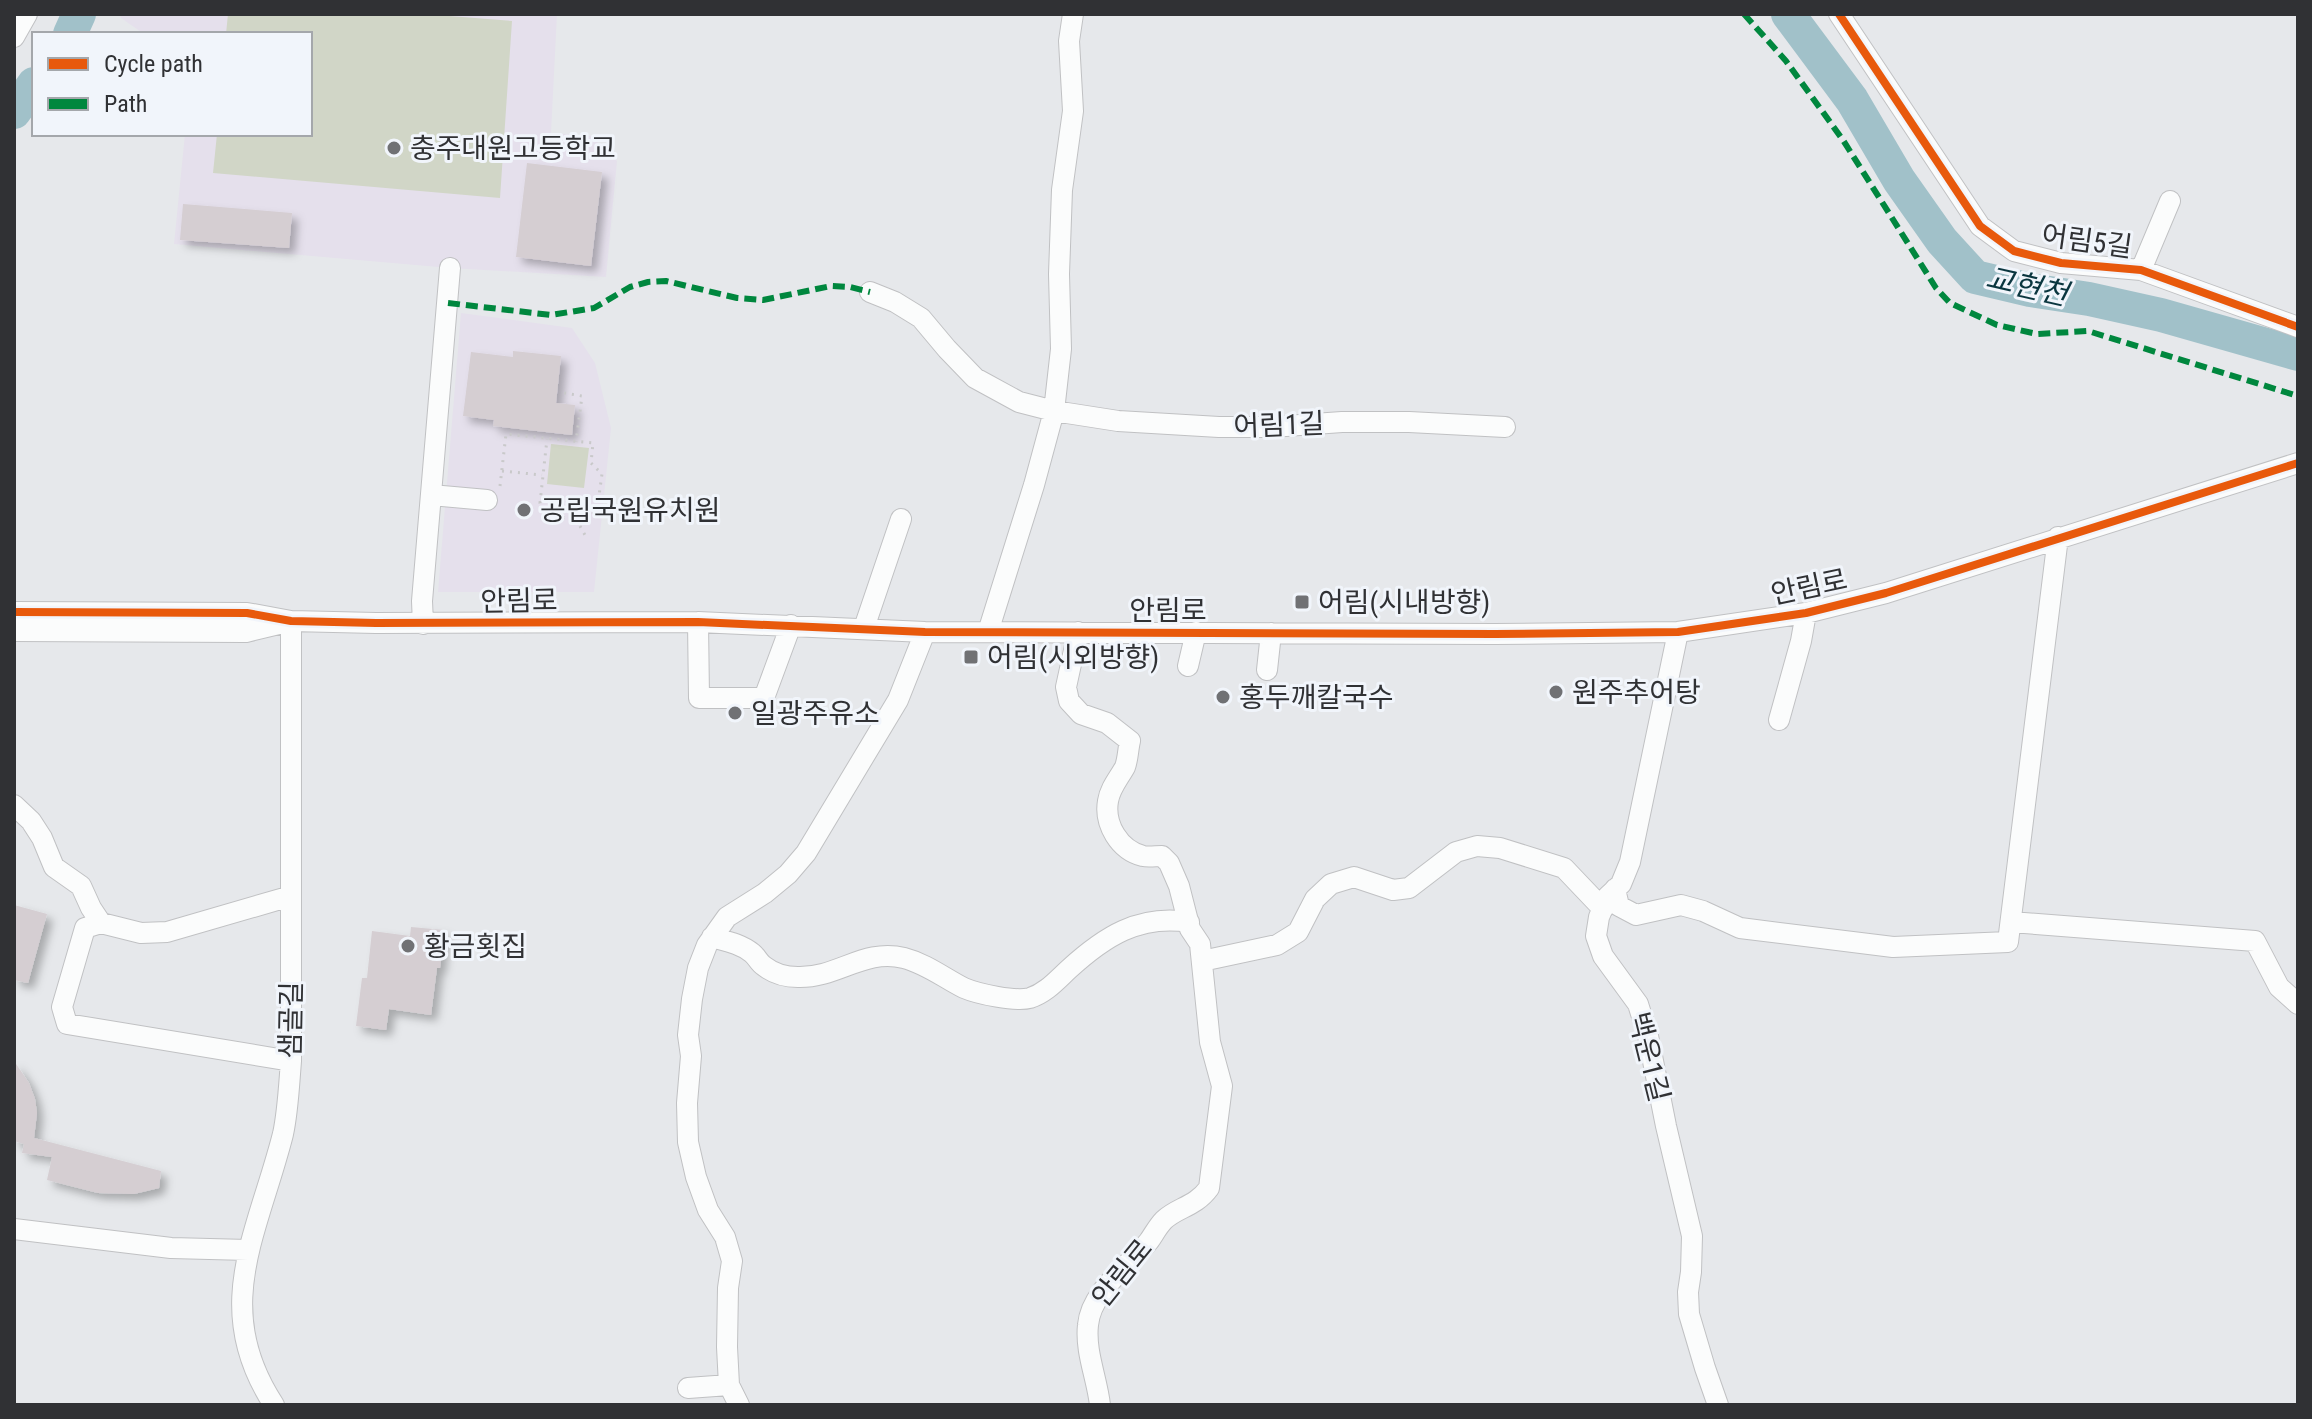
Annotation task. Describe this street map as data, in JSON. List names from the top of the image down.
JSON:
{
  "streets": {
    "street": [
      "어림5길",
      "어림1길",
      "안림로",
      "샘골길",
      "백운1길"
    ]
  },
  "crossings": [
    ["안림로", "샘골길"],
    ["안림로", "백운1길"]
  ],
  "water": ["교현천"],
  "places": {
    "other": [
      "충주대원고등학교",
      "공립국원유치원",
      "원주추어탕",
      "홍두깨칼국수",
      "일광주유소",
      "황금횟집"
    ],
    "transit": ["어림(시내방향)", "어림(시외방향)"]
  },
  "legend": ["Cycle path", "Path"]
}
